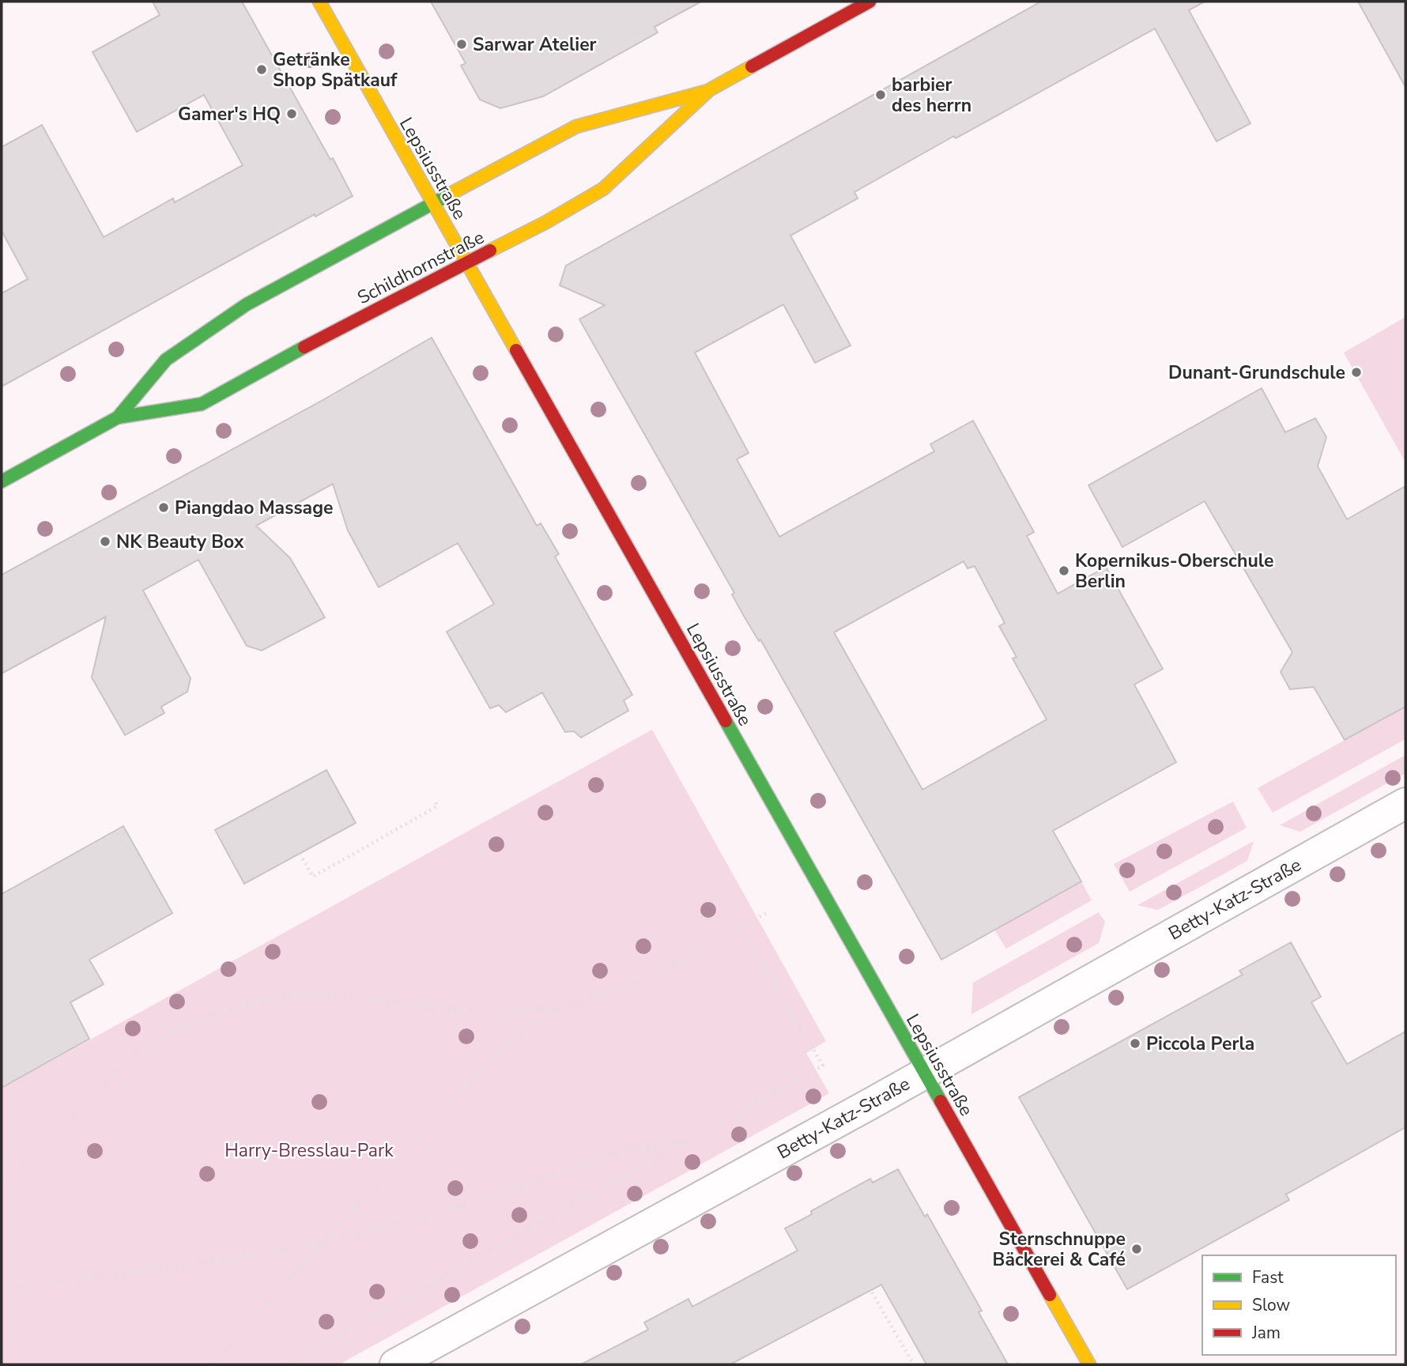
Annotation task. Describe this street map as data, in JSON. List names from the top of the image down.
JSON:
{
  "streets": {
    "main road": ["Lepsiusstraße", "Schildhornstraße"],
    "street": ["Betty-Katz-Straße"]
  },
  "crossings": [
    ["Lepsiusstraße", "Schildhornstraße"],
    ["Lepsiusstraße", "Betty-Katz-Straße"]
  ],
  "parks": ["Harry-Bresslau-Park"],
  "places": [
    "Sarwar Atelier",
    "Getränke Shop Spätkauf",
    "barbier des herrn",
    "Gamer's HQ",
    "Dunant-Grundschule",
    "Piangdao Massage",
    "NK Beauty Box",
    "Kopernikus-Oberschule Berlin",
    "Piccola Perla",
    "Sternschnuppe Bäckerei & Café"
  ],
  "legend": ["Fast", "Slow", "Jam"]
}
